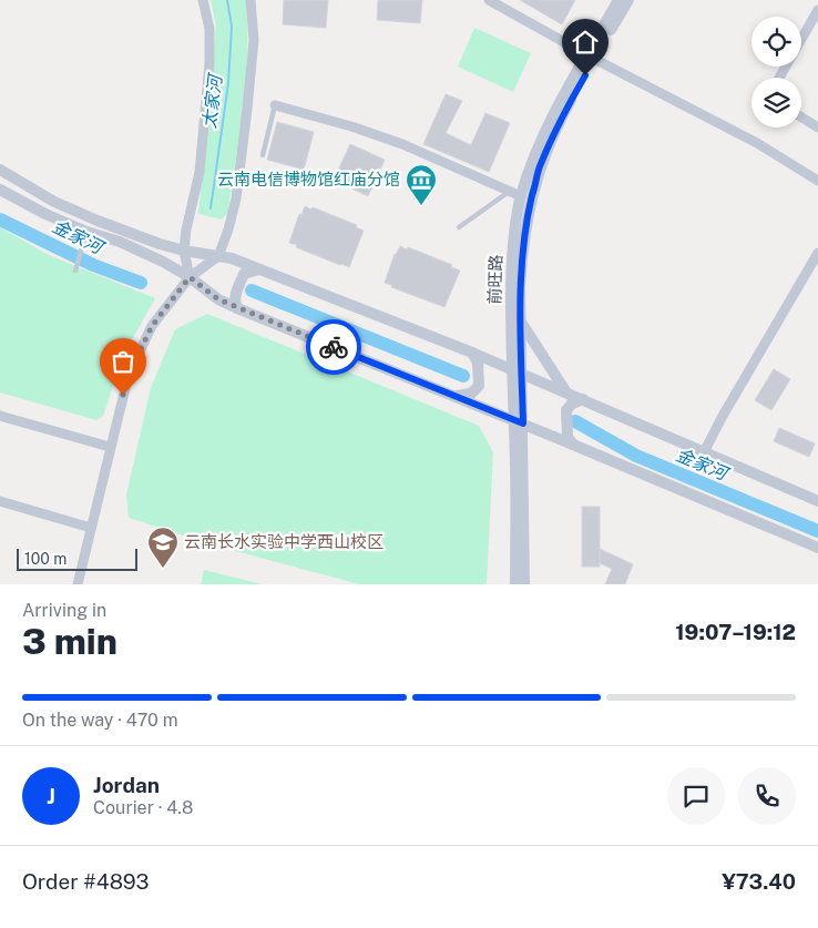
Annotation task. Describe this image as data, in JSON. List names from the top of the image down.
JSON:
{
  "streets": {
    "street": ["前旺路"]
  },
  "water": ["太家河", "金家河"],
  "places": {
    "museum": ["云南电信博物馆红庙分馆"],
    "school or university": ["云南长水实验中学西山校区"]
  },
  "scale_bar": "100 m",
  "page": {
    "scale": "100 m",
    "heading": ["3 min", "Arriving in", "19:07–19:12"],
    "panel": [
      "Jordan",
      "Courier · 4.8",
      "Order #4893",
      "¥73.40"
    ],
    "bar": "On the way · 470 m",
    "round": "J"
  }
}
